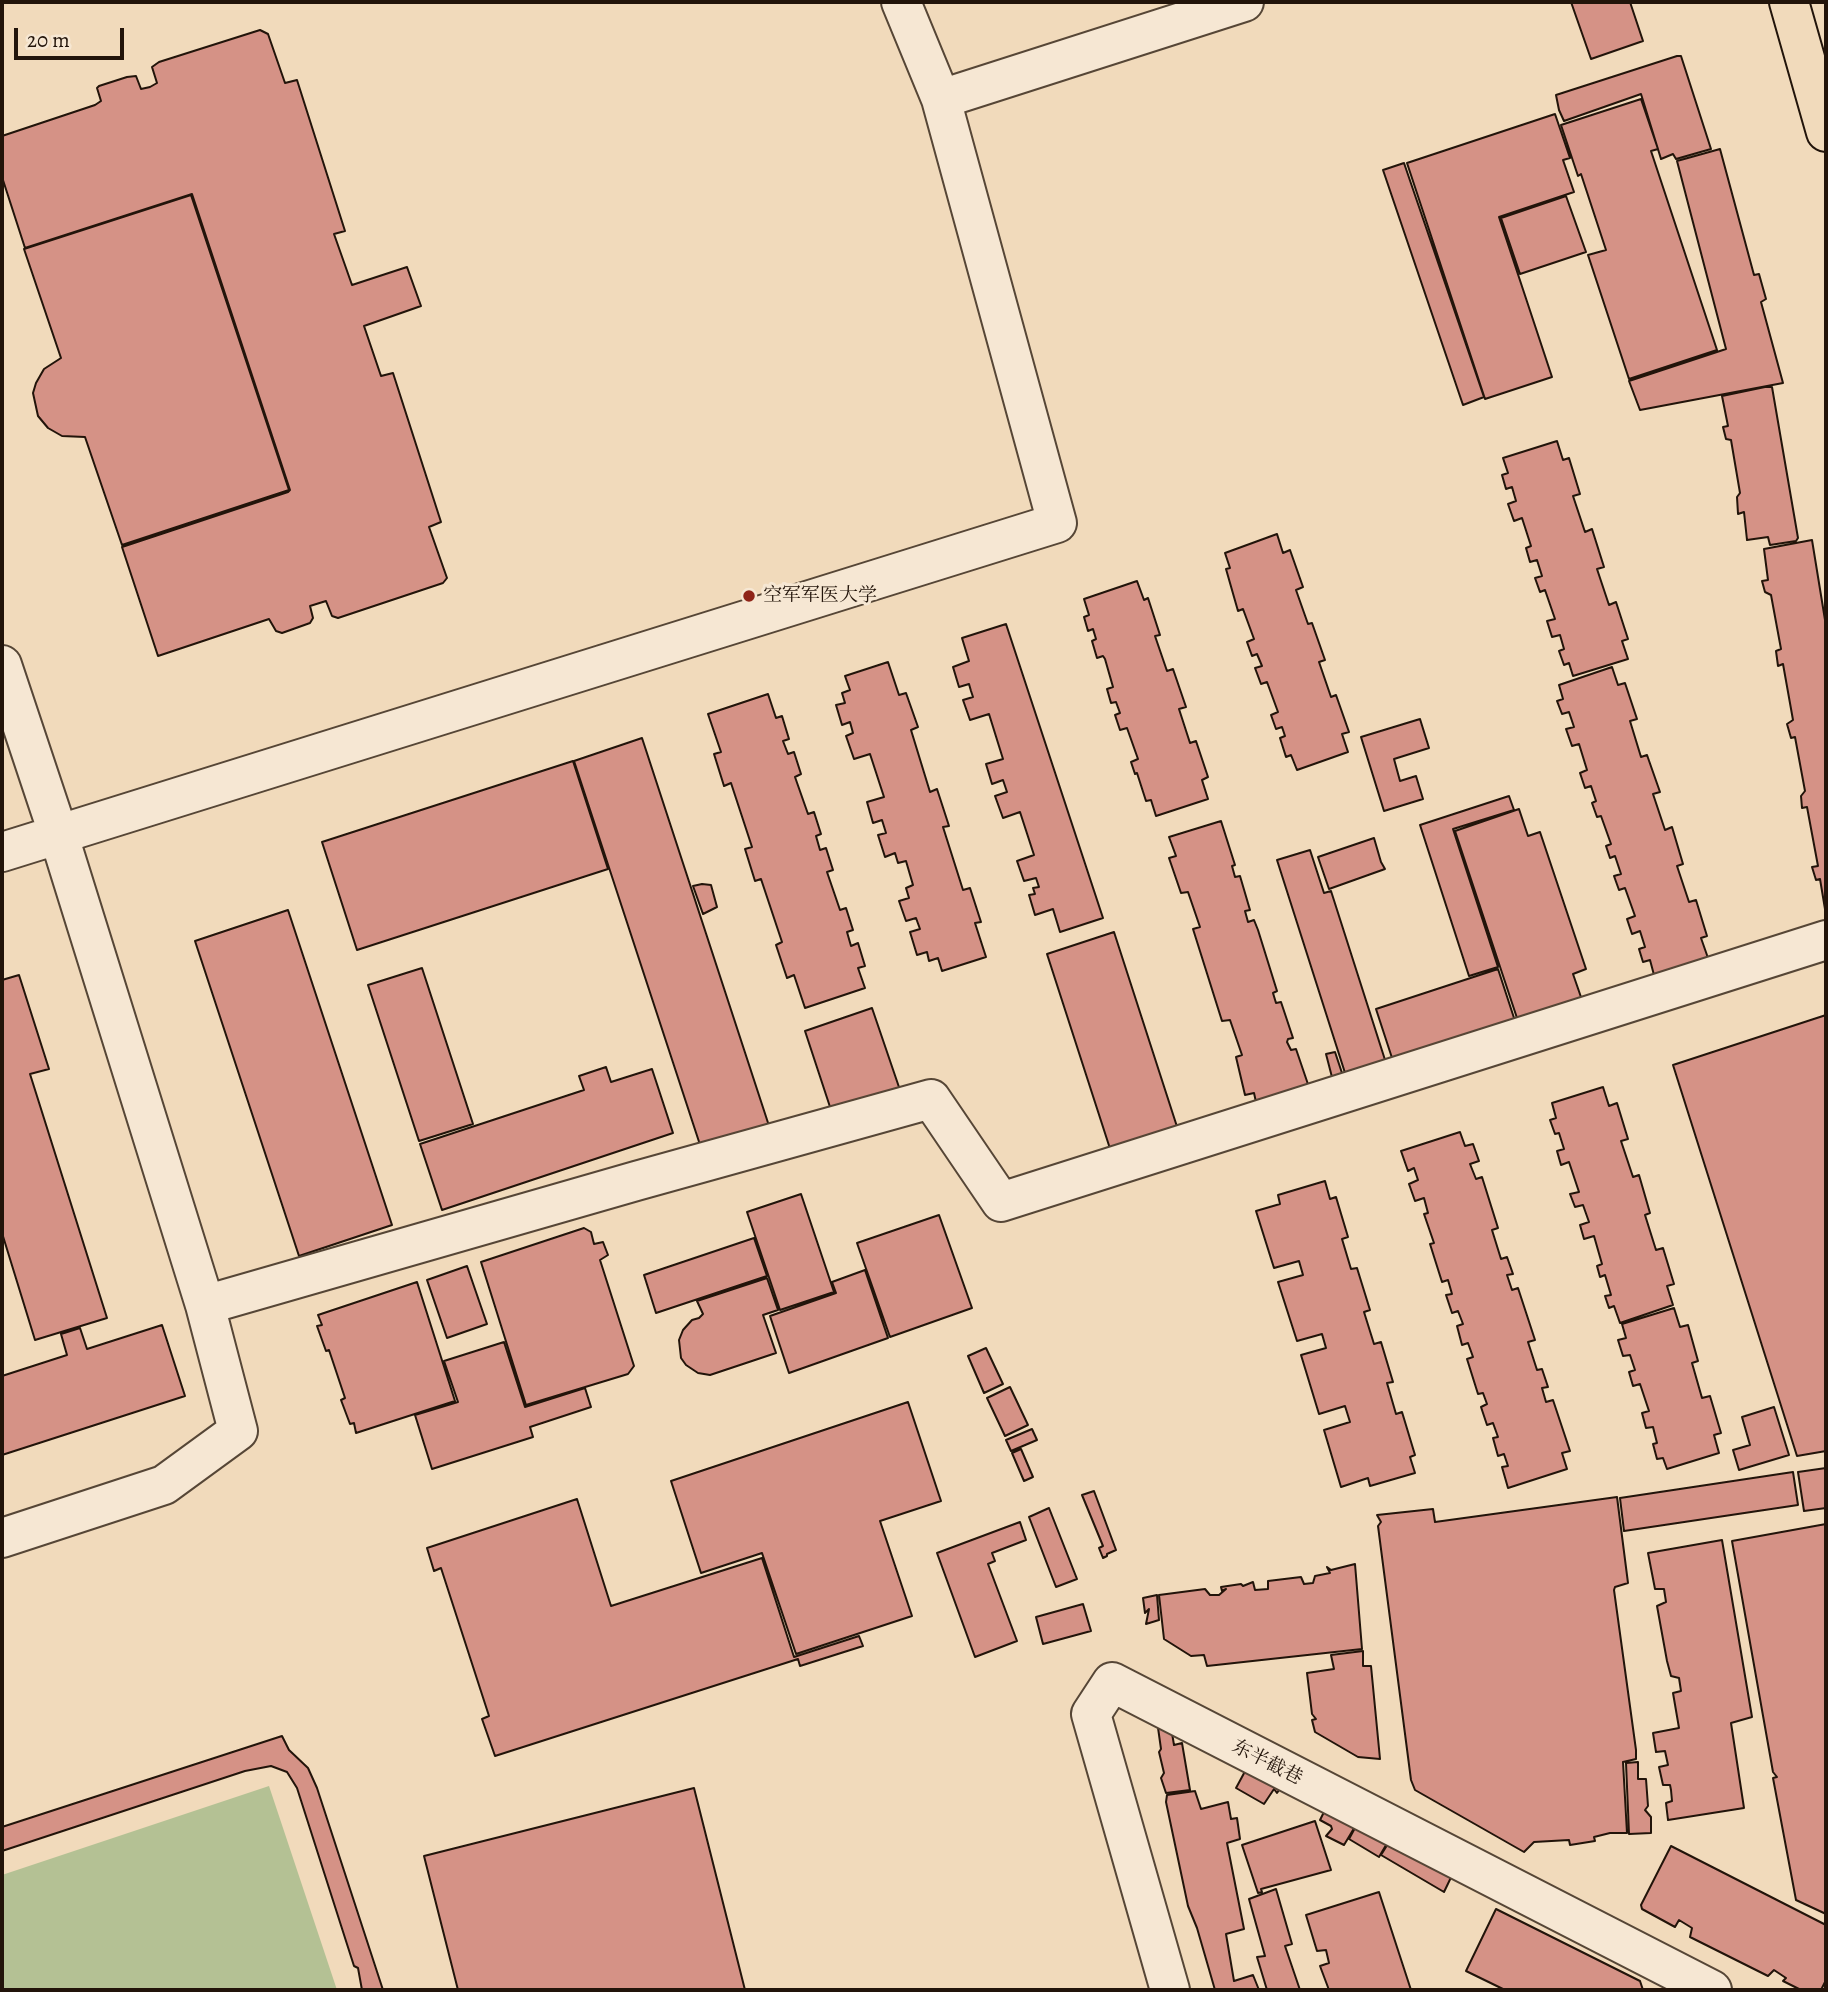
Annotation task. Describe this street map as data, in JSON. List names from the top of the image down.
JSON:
{
  "streets": {
    "street": ["东半截巷"]
  },
  "places": ["空军军医大学"],
  "scale_bar": "20 m"
}
